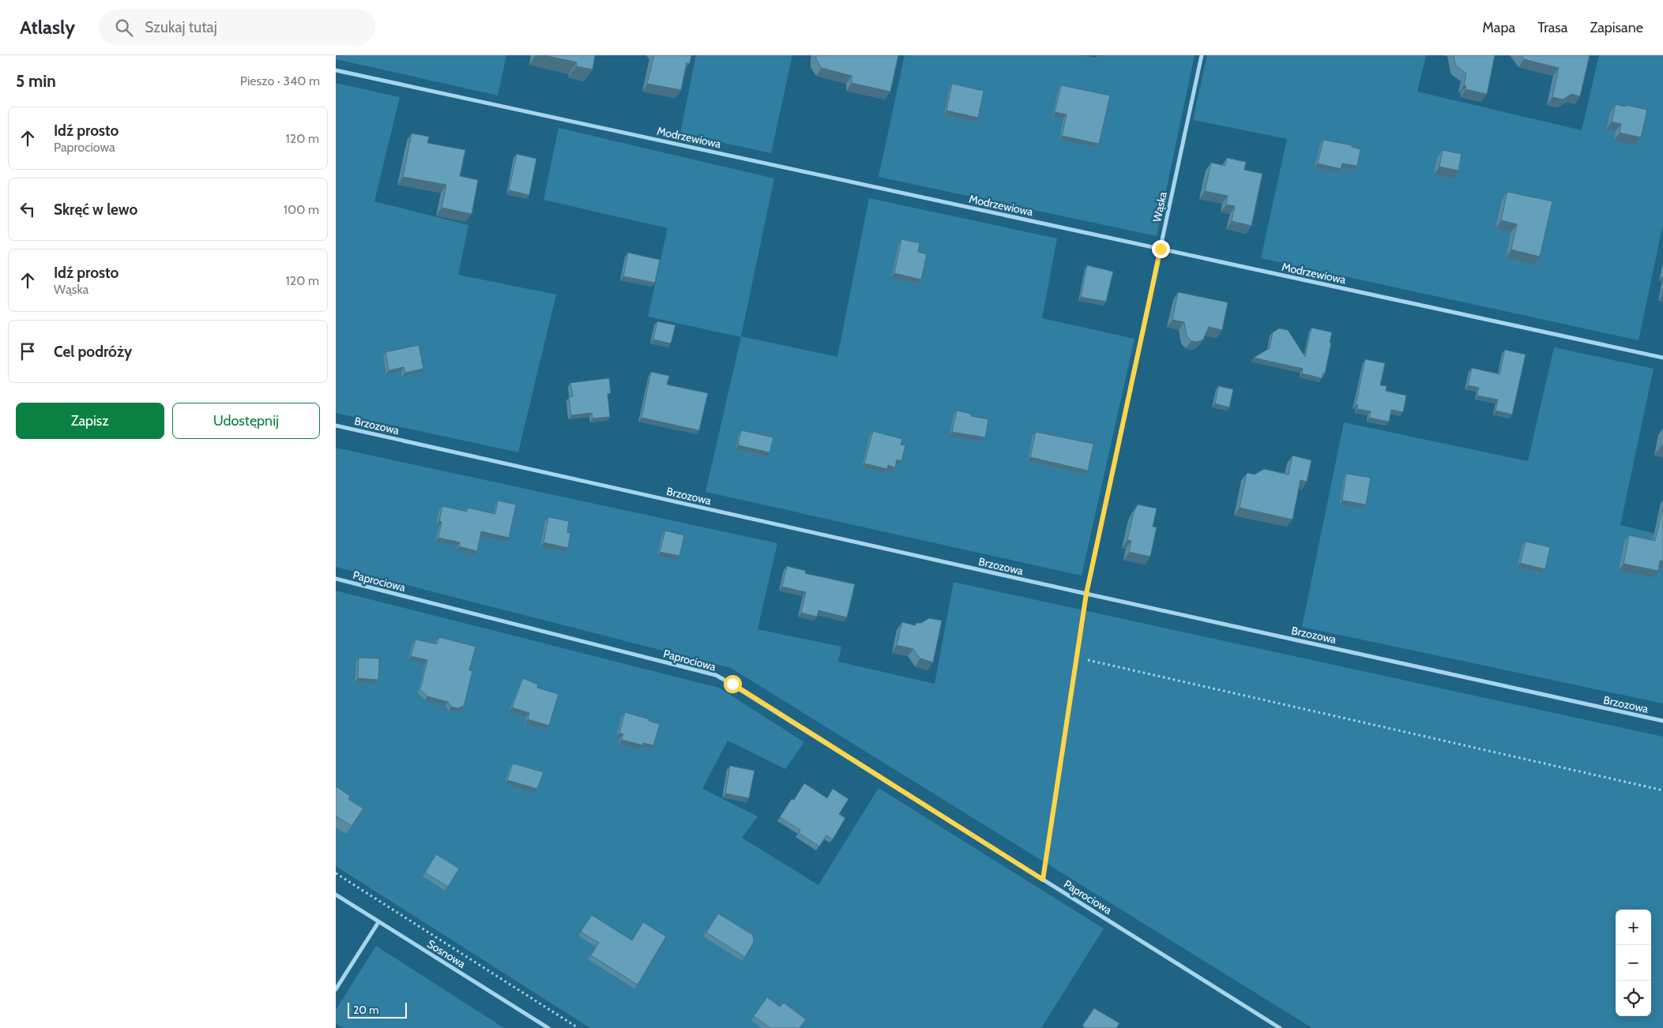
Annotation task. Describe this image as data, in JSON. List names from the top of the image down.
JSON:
{
  "streets": {
    "street": [
      "Modrzewiowa",
      "Wąska",
      "Brzozowa",
      "Paprociowa",
      "Sosnowa"
    ]
  },
  "crossings": [
    ["Modrzewiowa", "Wąska"],
    ["Wąska", "Brzozowa"]
  ],
  "scale_bar": "20 m",
  "page": {
    "header": "Atlasly",
    "search": "Szukaj tutaj",
    "nav": ["Mapa", "Trasa", "Zapisane"],
    "heading": ["5 min", "Pieszo · 340 m"],
    "list": [
      ["Idź prosto", "Paprociowa", "120 m"],
      ["Skręć w lewo", "100 m"],
      ["Idź prosto", "Wąska", "120 m"],
      "Cel podróży"
    ],
    "buttons": ["Zapisz", "Udostępnij"],
    "map_buttons": ["+", "−"],
    "scale": "20 m"
  }
}
